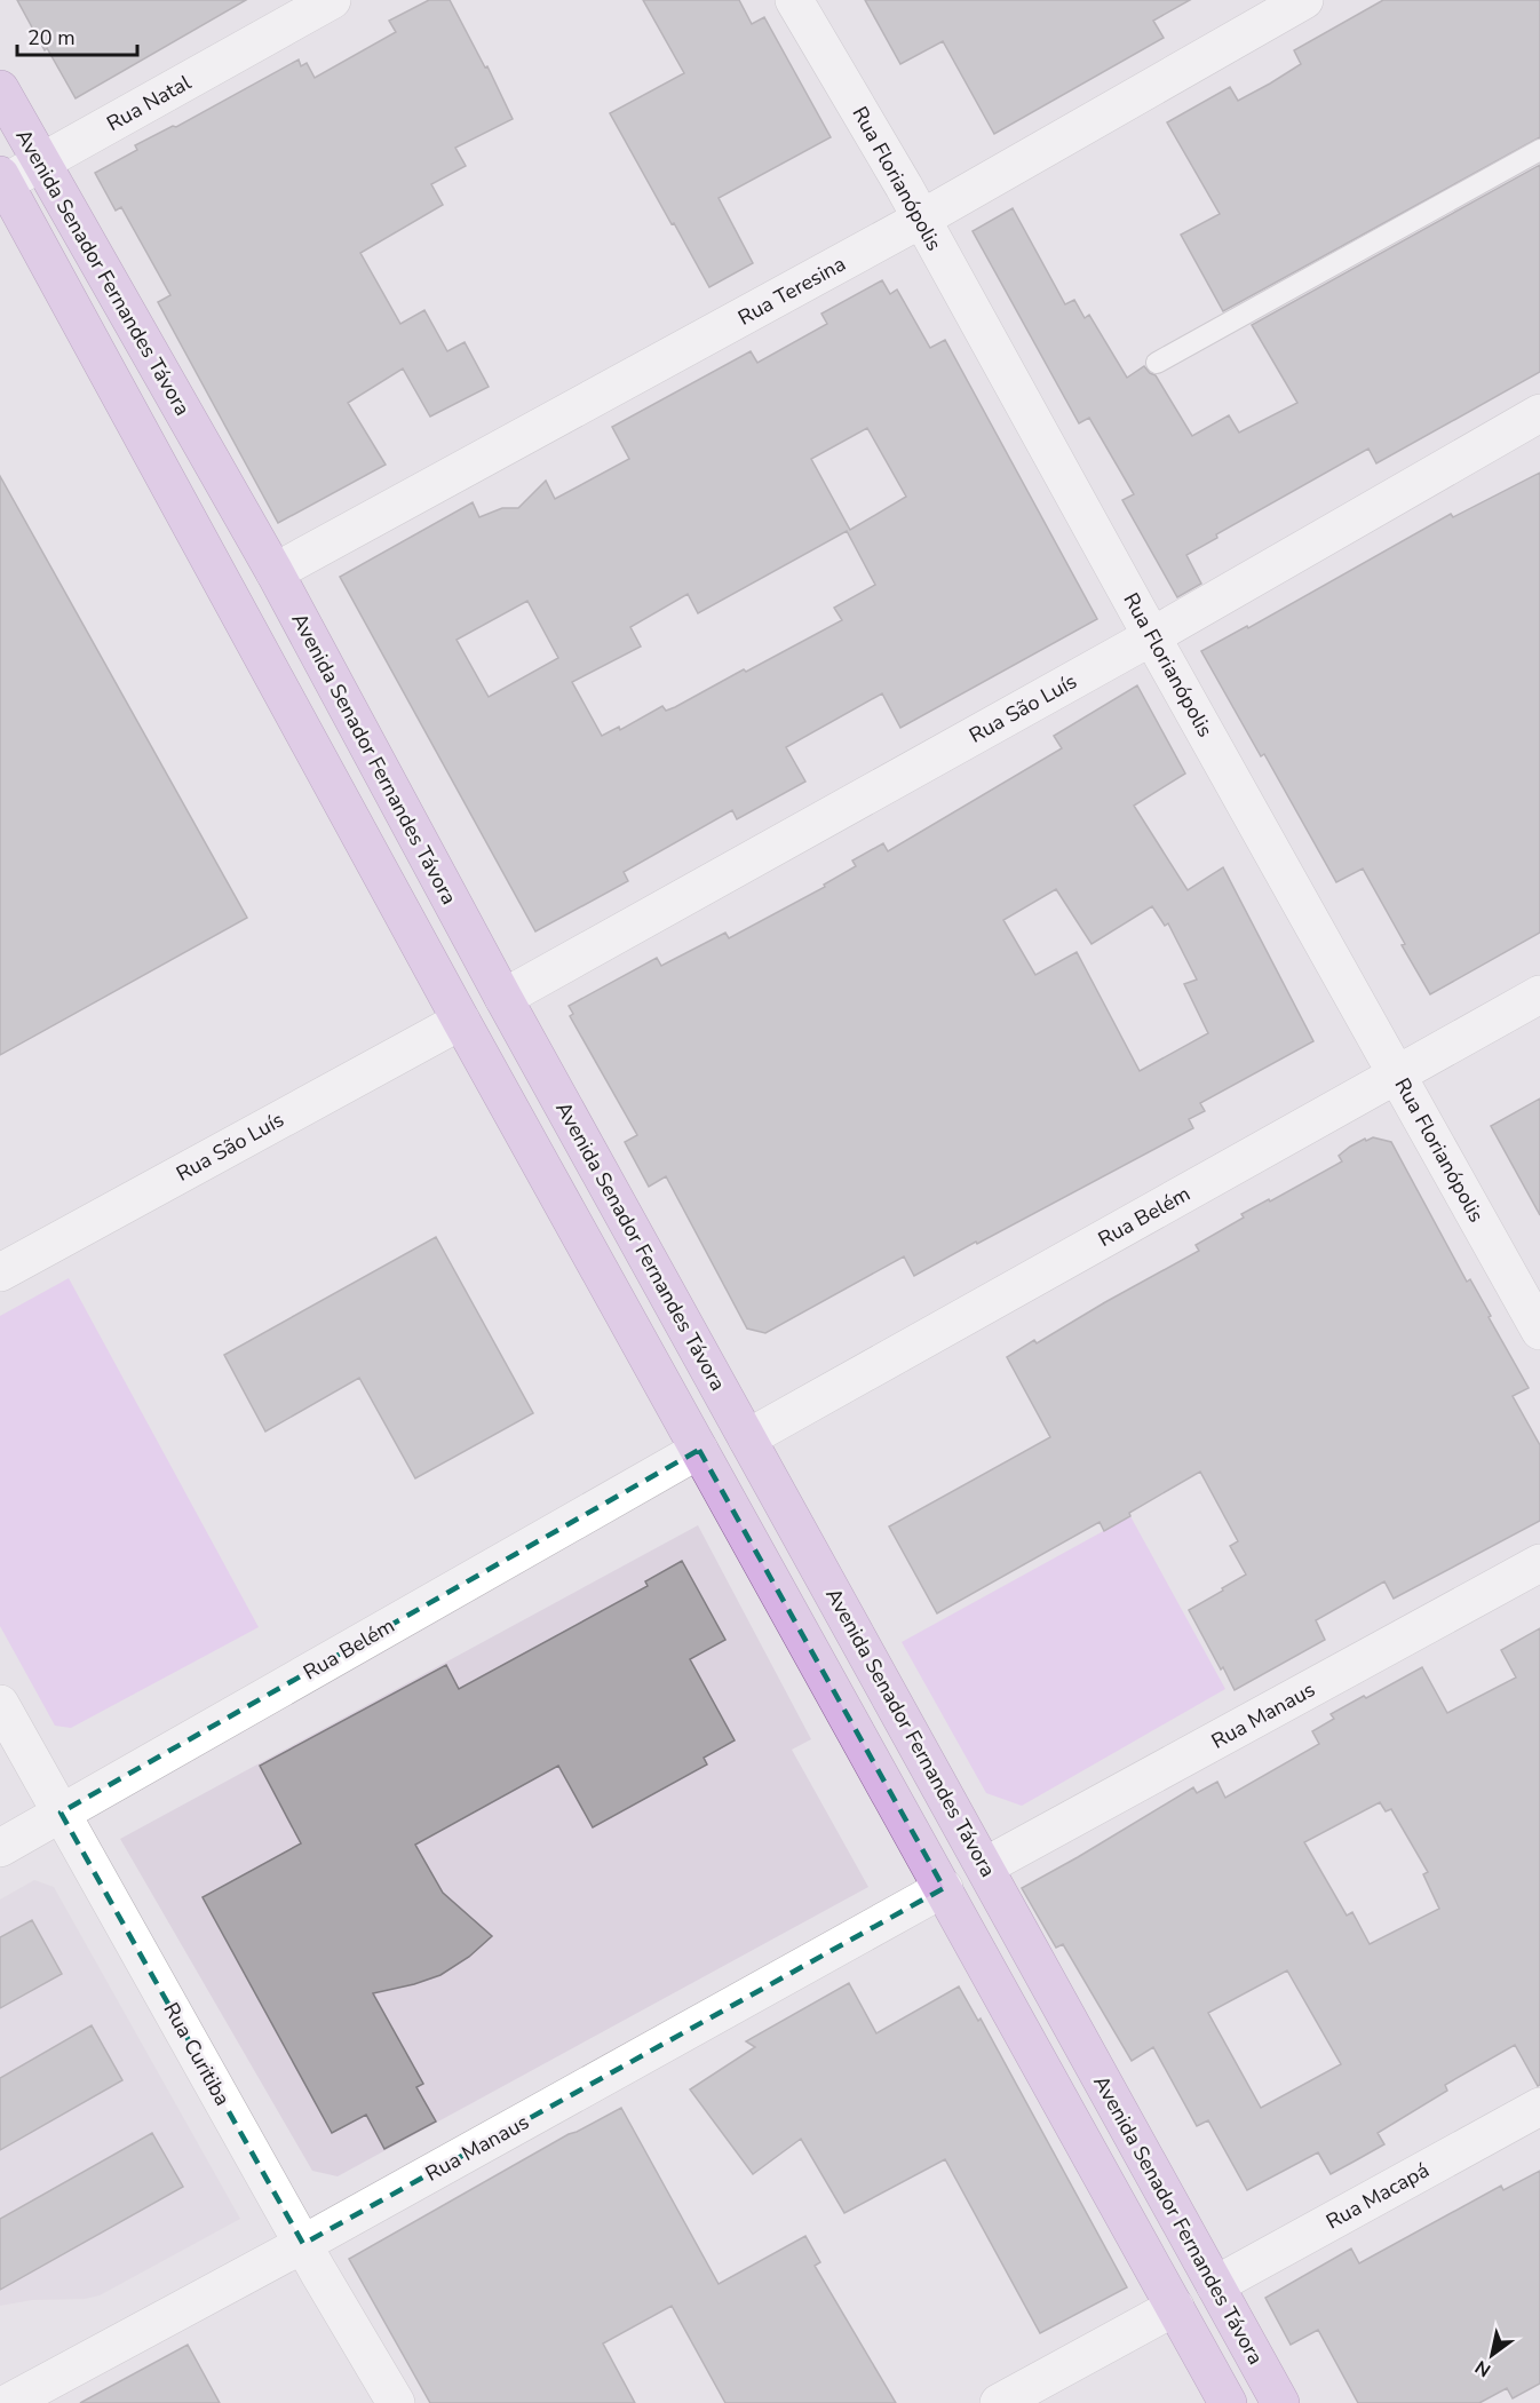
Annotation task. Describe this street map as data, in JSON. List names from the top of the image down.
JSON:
{
  "streets": {
    "main road": ["Avenida Senador Fernandes Távora"],
    "street": [
      "Rua Natal",
      "Rua Florianópolis",
      "Rua Teresina",
      "Rua São Luís",
      "Rua Belém",
      "Rua Manaus",
      "Rua Curitiba",
      "Rua Macapá"
    ]
  },
  "crossings": [
    ["Rua Natal", "Avenida Senador Fernandes Távora"],
    ["Rua Florianópolis", "Rua Teresina"],
    ["Rua Florianópolis", "Rua São Luís"],
    ["Rua Florianópolis", "Rua Belém"],
    ["Avenida Senador Fernandes Távora", "Rua Teresina"],
    ["Avenida Senador Fernandes Távora", "Rua São Luís"],
    ["Avenida Senador Fernandes Távora", "Rua Belém"],
    ["Avenida Senador Fernandes Távora", "Rua Manaus"],
    ["Avenida Senador Fernandes Távora", "Rua Macapá"],
    ["Rua Belém", "Rua Curitiba"],
    ["Rua Manaus", "Rua Curitiba"]
  ],
  "scale_bar": "20 m",
  "north": "bottom left"
}
